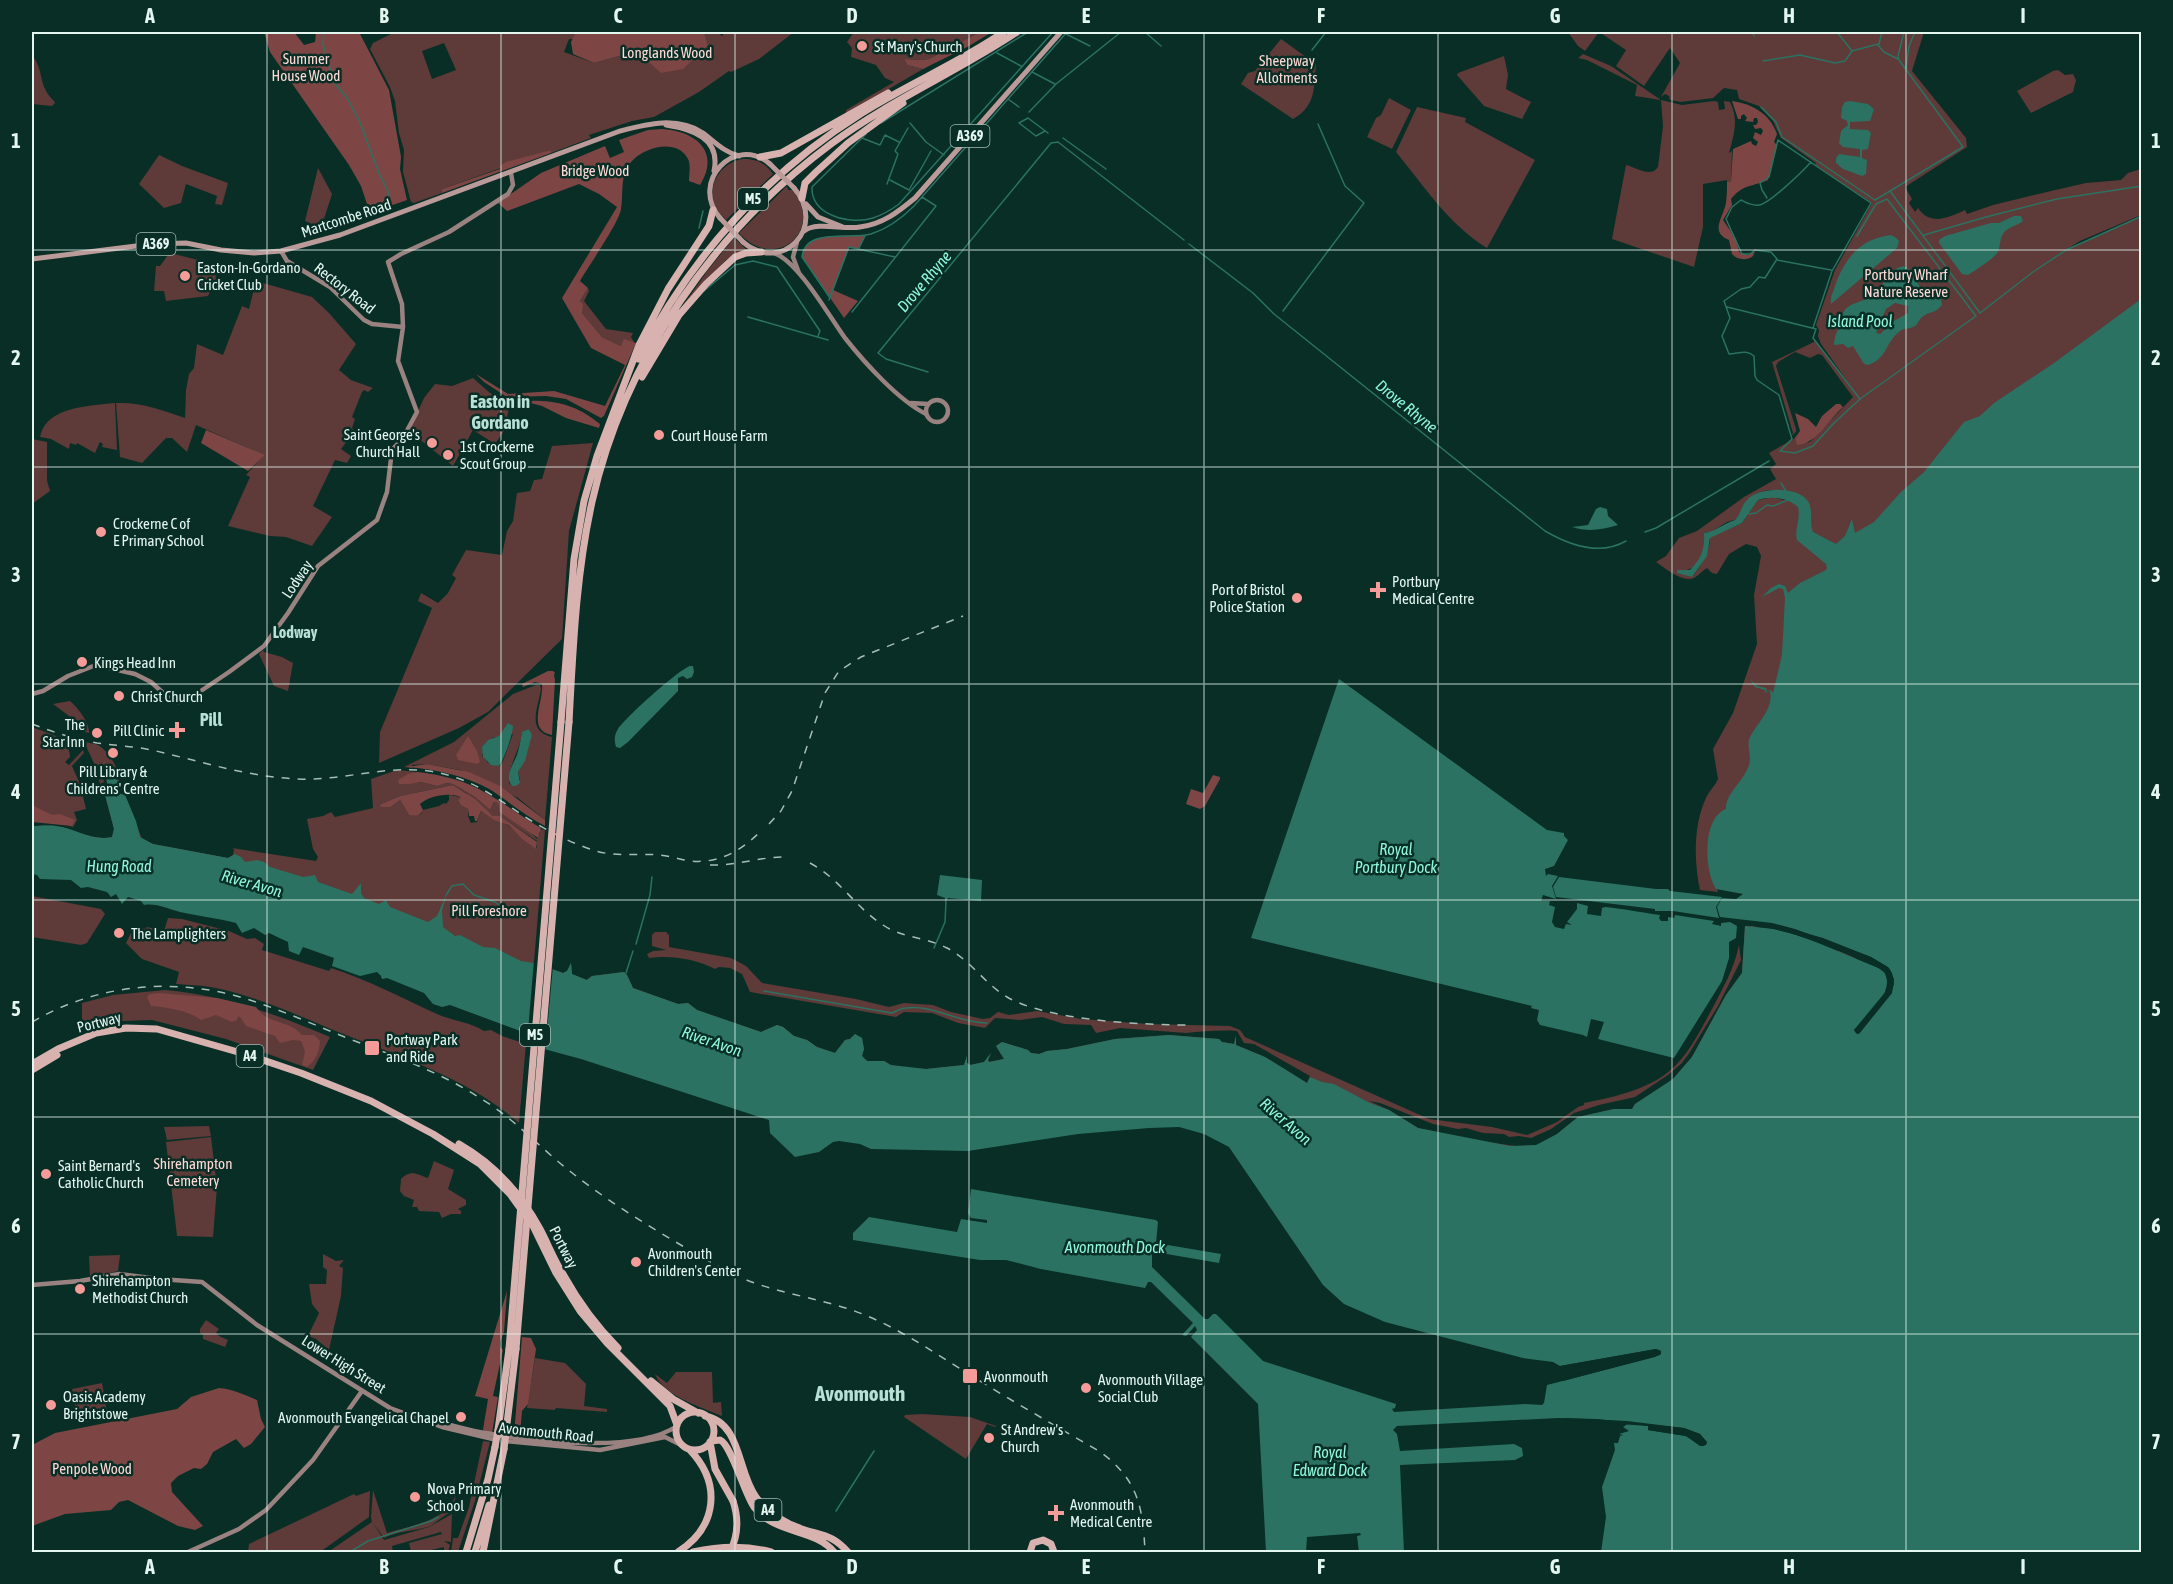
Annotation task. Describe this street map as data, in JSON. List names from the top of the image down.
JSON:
{
  "streets": {
    "highway": ["M5", "Portway", "A4"],
    "main road": ["A369", "Martcombe Road"],
    "street": [
      "Rectory Road",
      "Lodway",
      "Lower High Street",
      "Avonmouth Road"
    ]
  },
  "crossings": [
    ["A369", "M5"],
    ["A369", "Martcombe Road"],
    ["M5", "Martcombe Road"],
    ["Martcombe Road", "Rectory Road"],
    ["Rectory Road", "Lodway"],
    ["Portway", "A4"],
    ["Portway", "Avonmouth Road"],
    ["A4", "Avonmouth Road"],
    ["Lower High Street", "Avonmouth Road"]
  ],
  "districts": [
    "Easton in Gordano",
    "Lodway",
    "Pill",
    "Avonmouth"
  ],
  "water": [
    "Drove Rhyne",
    "Island Pool",
    "Royal Portbury Dock",
    "Hung Road",
    "River Avon",
    "Avonmouth Dock",
    "Royal Edward Dock"
  ],
  "parks": [
    "Longlands Wood",
    "Summer House Wood",
    "Sheepway Allotments",
    "Bridge Wood",
    "Portbury Wharf Nature Reserve",
    "Pill Foreshore",
    "Shirehampton Cemetery",
    "Penpole Wood"
  ],
  "places": {
    "other": [
      "St Mary's Church",
      "Easton-In-Gordano Cricket Club",
      "Court House Farm",
      "Saint George's Church Hall",
      "1st Crockerne Scout Group",
      "Crockerne C of E Primary School",
      "Port of Bristol Police Station",
      "Kings Head Inn",
      "Christ Church",
      "The Star Inn",
      "Pill Library & Childrens' Centre",
      "The Lamplighters",
      "Saint Bernard's Catholic Church",
      "Avonmouth Children's Center",
      "Shirehampton Methodist Church",
      "Avonmouth Village Social Club",
      "Oasis Academy Brightstowe",
      "Avonmouth Evangelical Chapel",
      "St Andrew's Church",
      "Nova Primary School"
    ],
    "health": ["Portbury Medical Centre", "Pill Clinic", "Avonmouth Medical Centre"],
    "transit": ["Portway Park and Ride", "Avonmouth"]
  },
  "grid": {
    "columns": [
      "A",
      "B",
      "C",
      "D",
      "E",
      "F",
      "G",
      "H",
      "I"
    ],
    "rows": [
      "1",
      "2",
      "3",
      "4",
      "5",
      "6",
      "7"
    ]
  }
}
